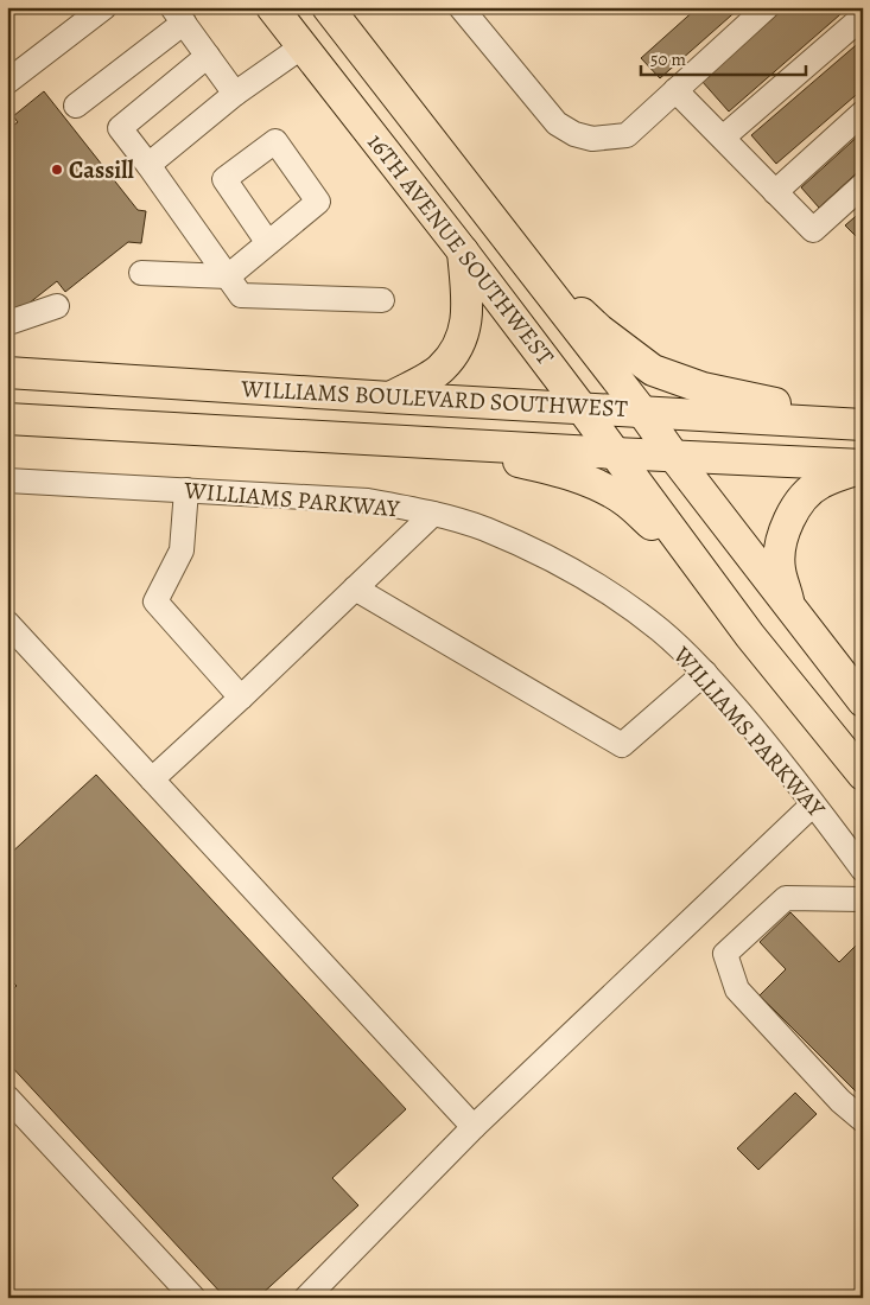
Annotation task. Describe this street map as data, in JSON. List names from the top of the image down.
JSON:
{
  "streets": {
    "main road": ["16TH AVENUE SOUTHWEST", "WILLIAMS BOULEVARD SOUTHWEST"],
    "street": ["WILLIAMS PARKWAY"]
  },
  "crossings": [
    ["16TH AVENUE SOUTHWEST", "WILLIAMS BOULEVARD SOUTHWEST"]
  ],
  "places": ["Cassill"],
  "scale_bar": "50 m"
}
